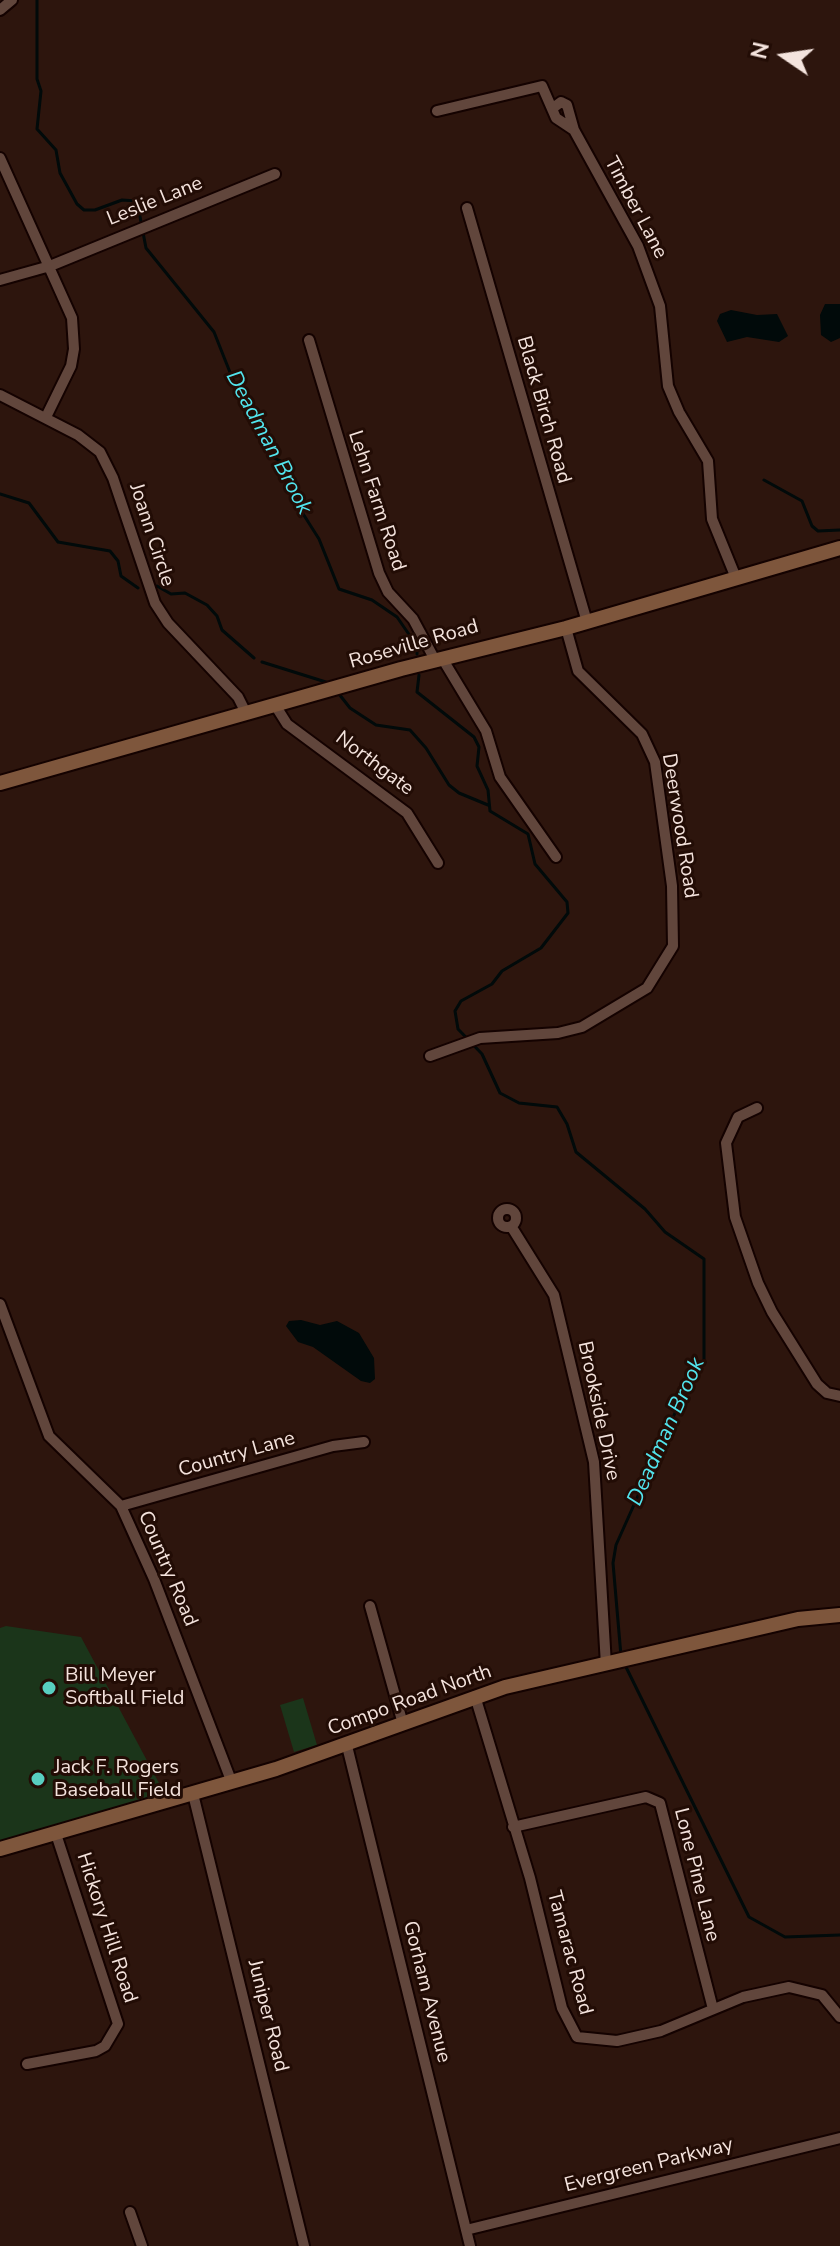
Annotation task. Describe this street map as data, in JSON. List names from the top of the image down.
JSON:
{
  "streets": {
    "street": [
      "Leslie Lane",
      "Timber Lane",
      "Black Birch Road",
      "Lehn Farm Road",
      "Joann Circle",
      "Roseville Road",
      "Northgate",
      "Deerwood Road",
      "Brookside Drive",
      "Country Lane",
      "Country Road",
      "Compo Road North",
      "Lone Pine Lane",
      "Hickory Hill Road",
      "Tamarac Road",
      "Gorham Avenue",
      "Juniper Road",
      "Evergreen Parkway"
    ]
  },
  "crossings": [
    ["Timber Lane", "Roseville Road"],
    ["Black Birch Road", "Roseville Road"],
    ["Lehn Farm Road", "Roseville Road"],
    ["Joann Circle", "Roseville Road"],
    ["Roseville Road", "Northgate"],
    ["Roseville Road", "Deerwood Road"],
    ["Brookside Drive", "Compo Road North"],
    ["Country Lane", "Country Road"],
    ["Country Road", "Compo Road North"],
    ["Compo Road North", "Hickory Hill Road"],
    ["Compo Road North", "Tamarac Road"],
    ["Compo Road North", "Gorham Avenue"],
    ["Compo Road North", "Juniper Road"],
    ["Lone Pine Lane", "Tamarac Road"],
    ["Gorham Avenue", "Evergreen Parkway"]
  ],
  "water": ["Deadman Brook"],
  "places": ["Bill Meyer Softball Field", "Jack F. Rogers Baseball Field"],
  "north": "left"
}
